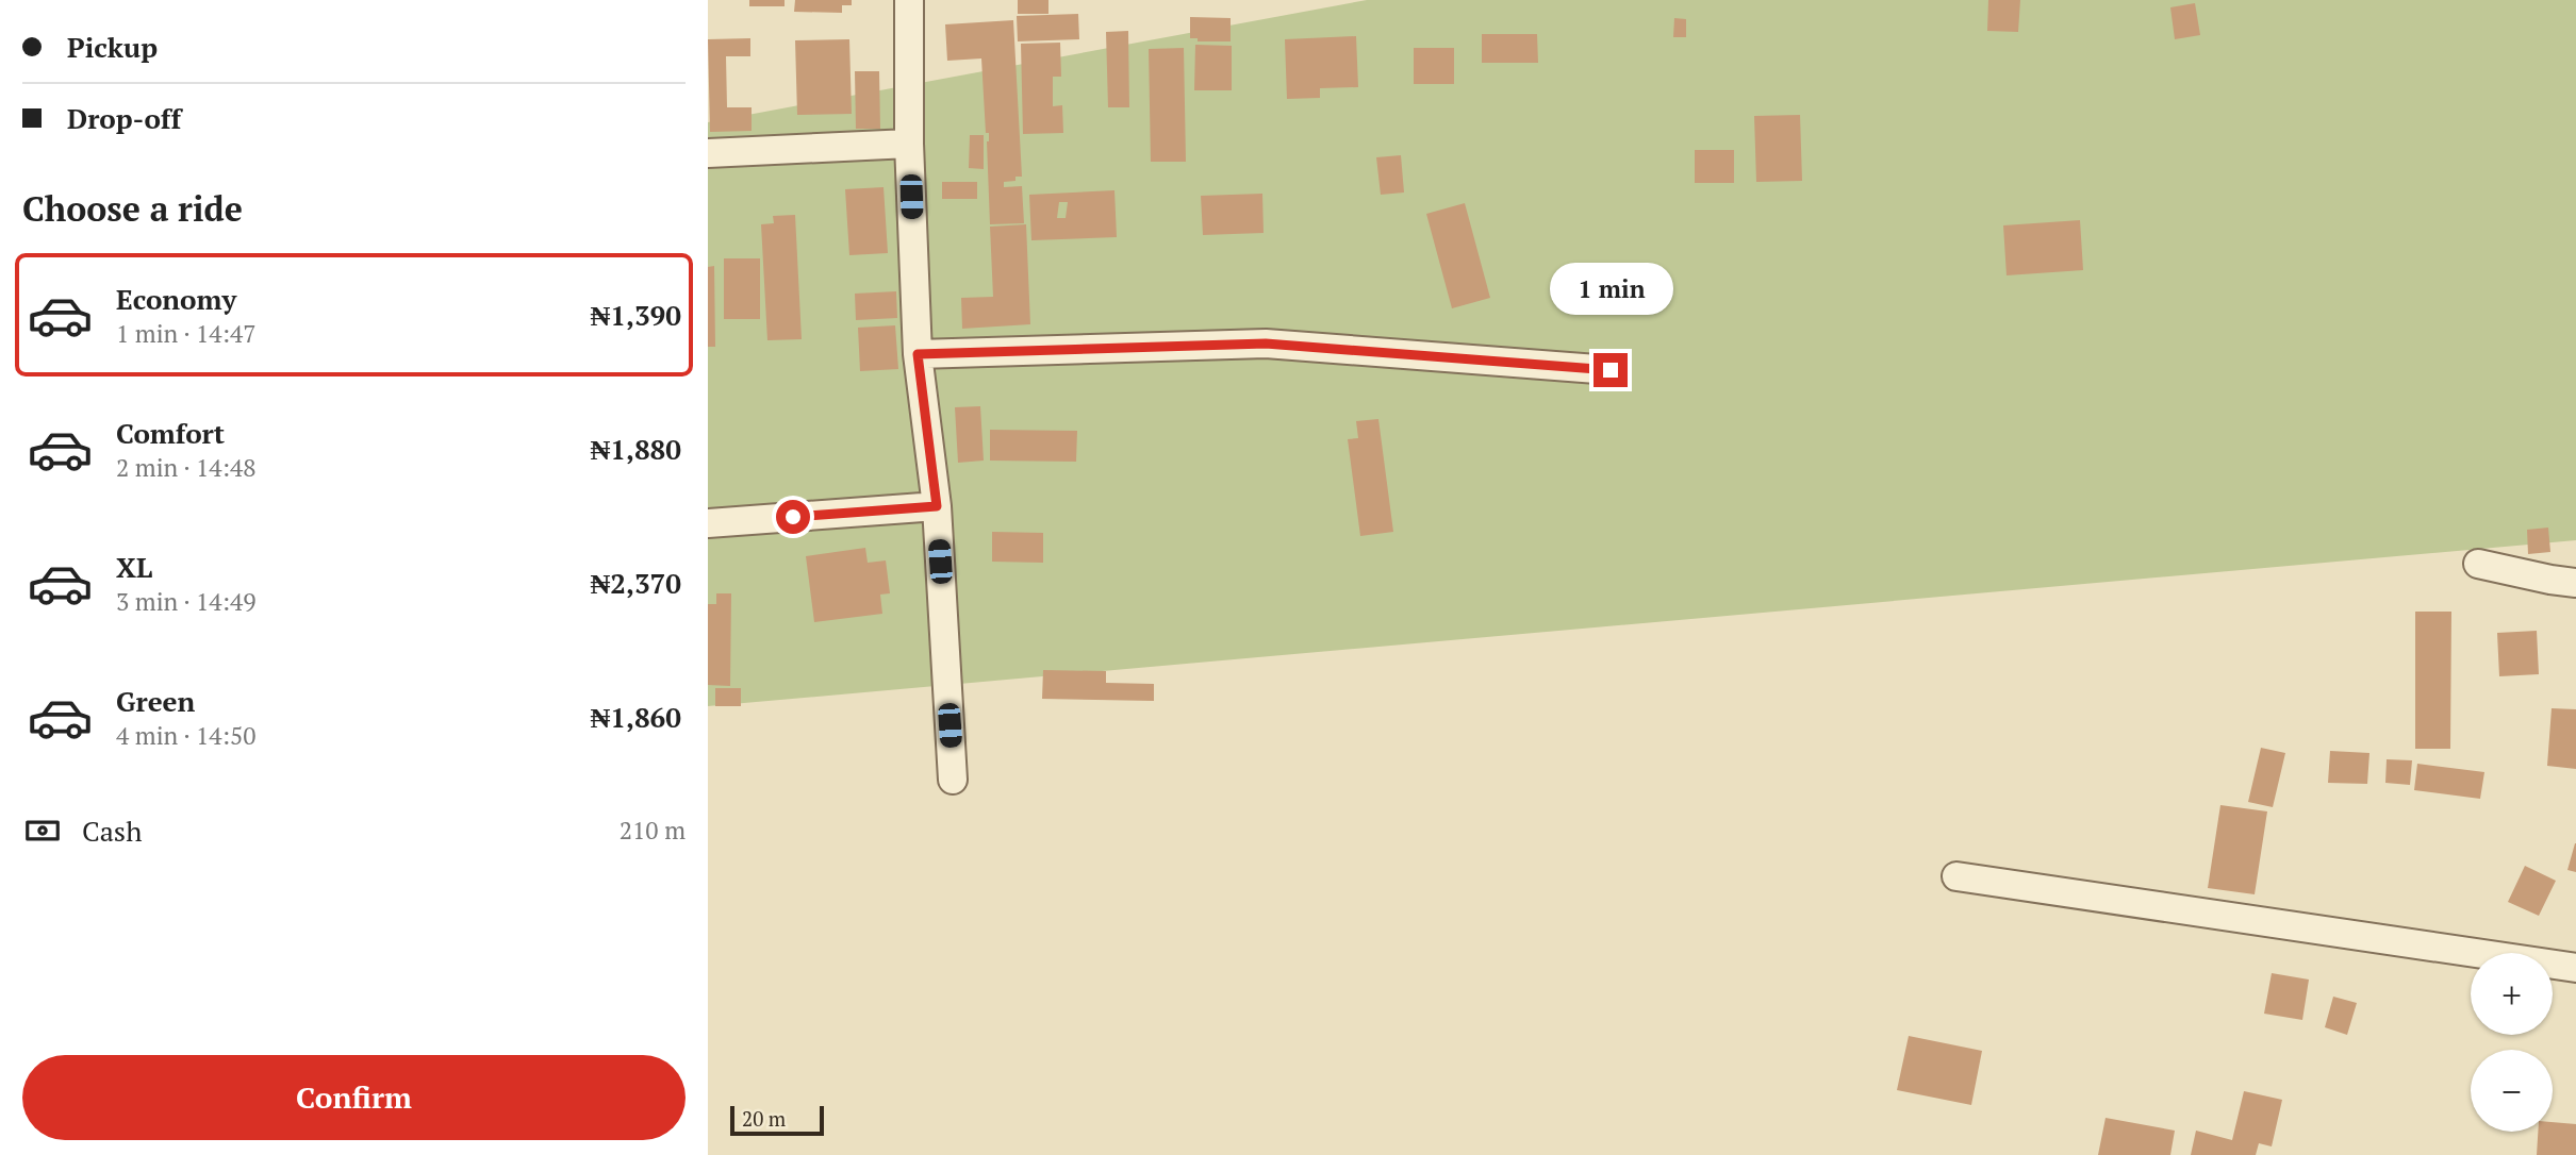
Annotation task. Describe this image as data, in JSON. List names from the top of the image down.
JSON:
{
  "scale_bar": "20 m",
  "page": {
    "banner": ["Pickup", "Drop-off"],
    "heading": "Choose a ride",
    "list": [
      {
        "name": "Economy",
        "note": "1 min · 14:47",
        "value": "₦1,390"
      },
      {
        "name": "Comfort",
        "note": "2 min · 14:48",
        "value": "₦1,880"
      },
      {
        "name": "XL",
        "note": "3 min · 14:49",
        "value": "₦2,370"
      },
      {
        "name": "Green",
        "note": "4 min · 14:50",
        "value": "₦1,860"
      }
    ],
    "bubble": "1 min",
    "pay": ["Cash", "210 m"],
    "map_buttons": ["+", "−"],
    "buttons": "Confirm",
    "scale": "20 m"
  }
}
